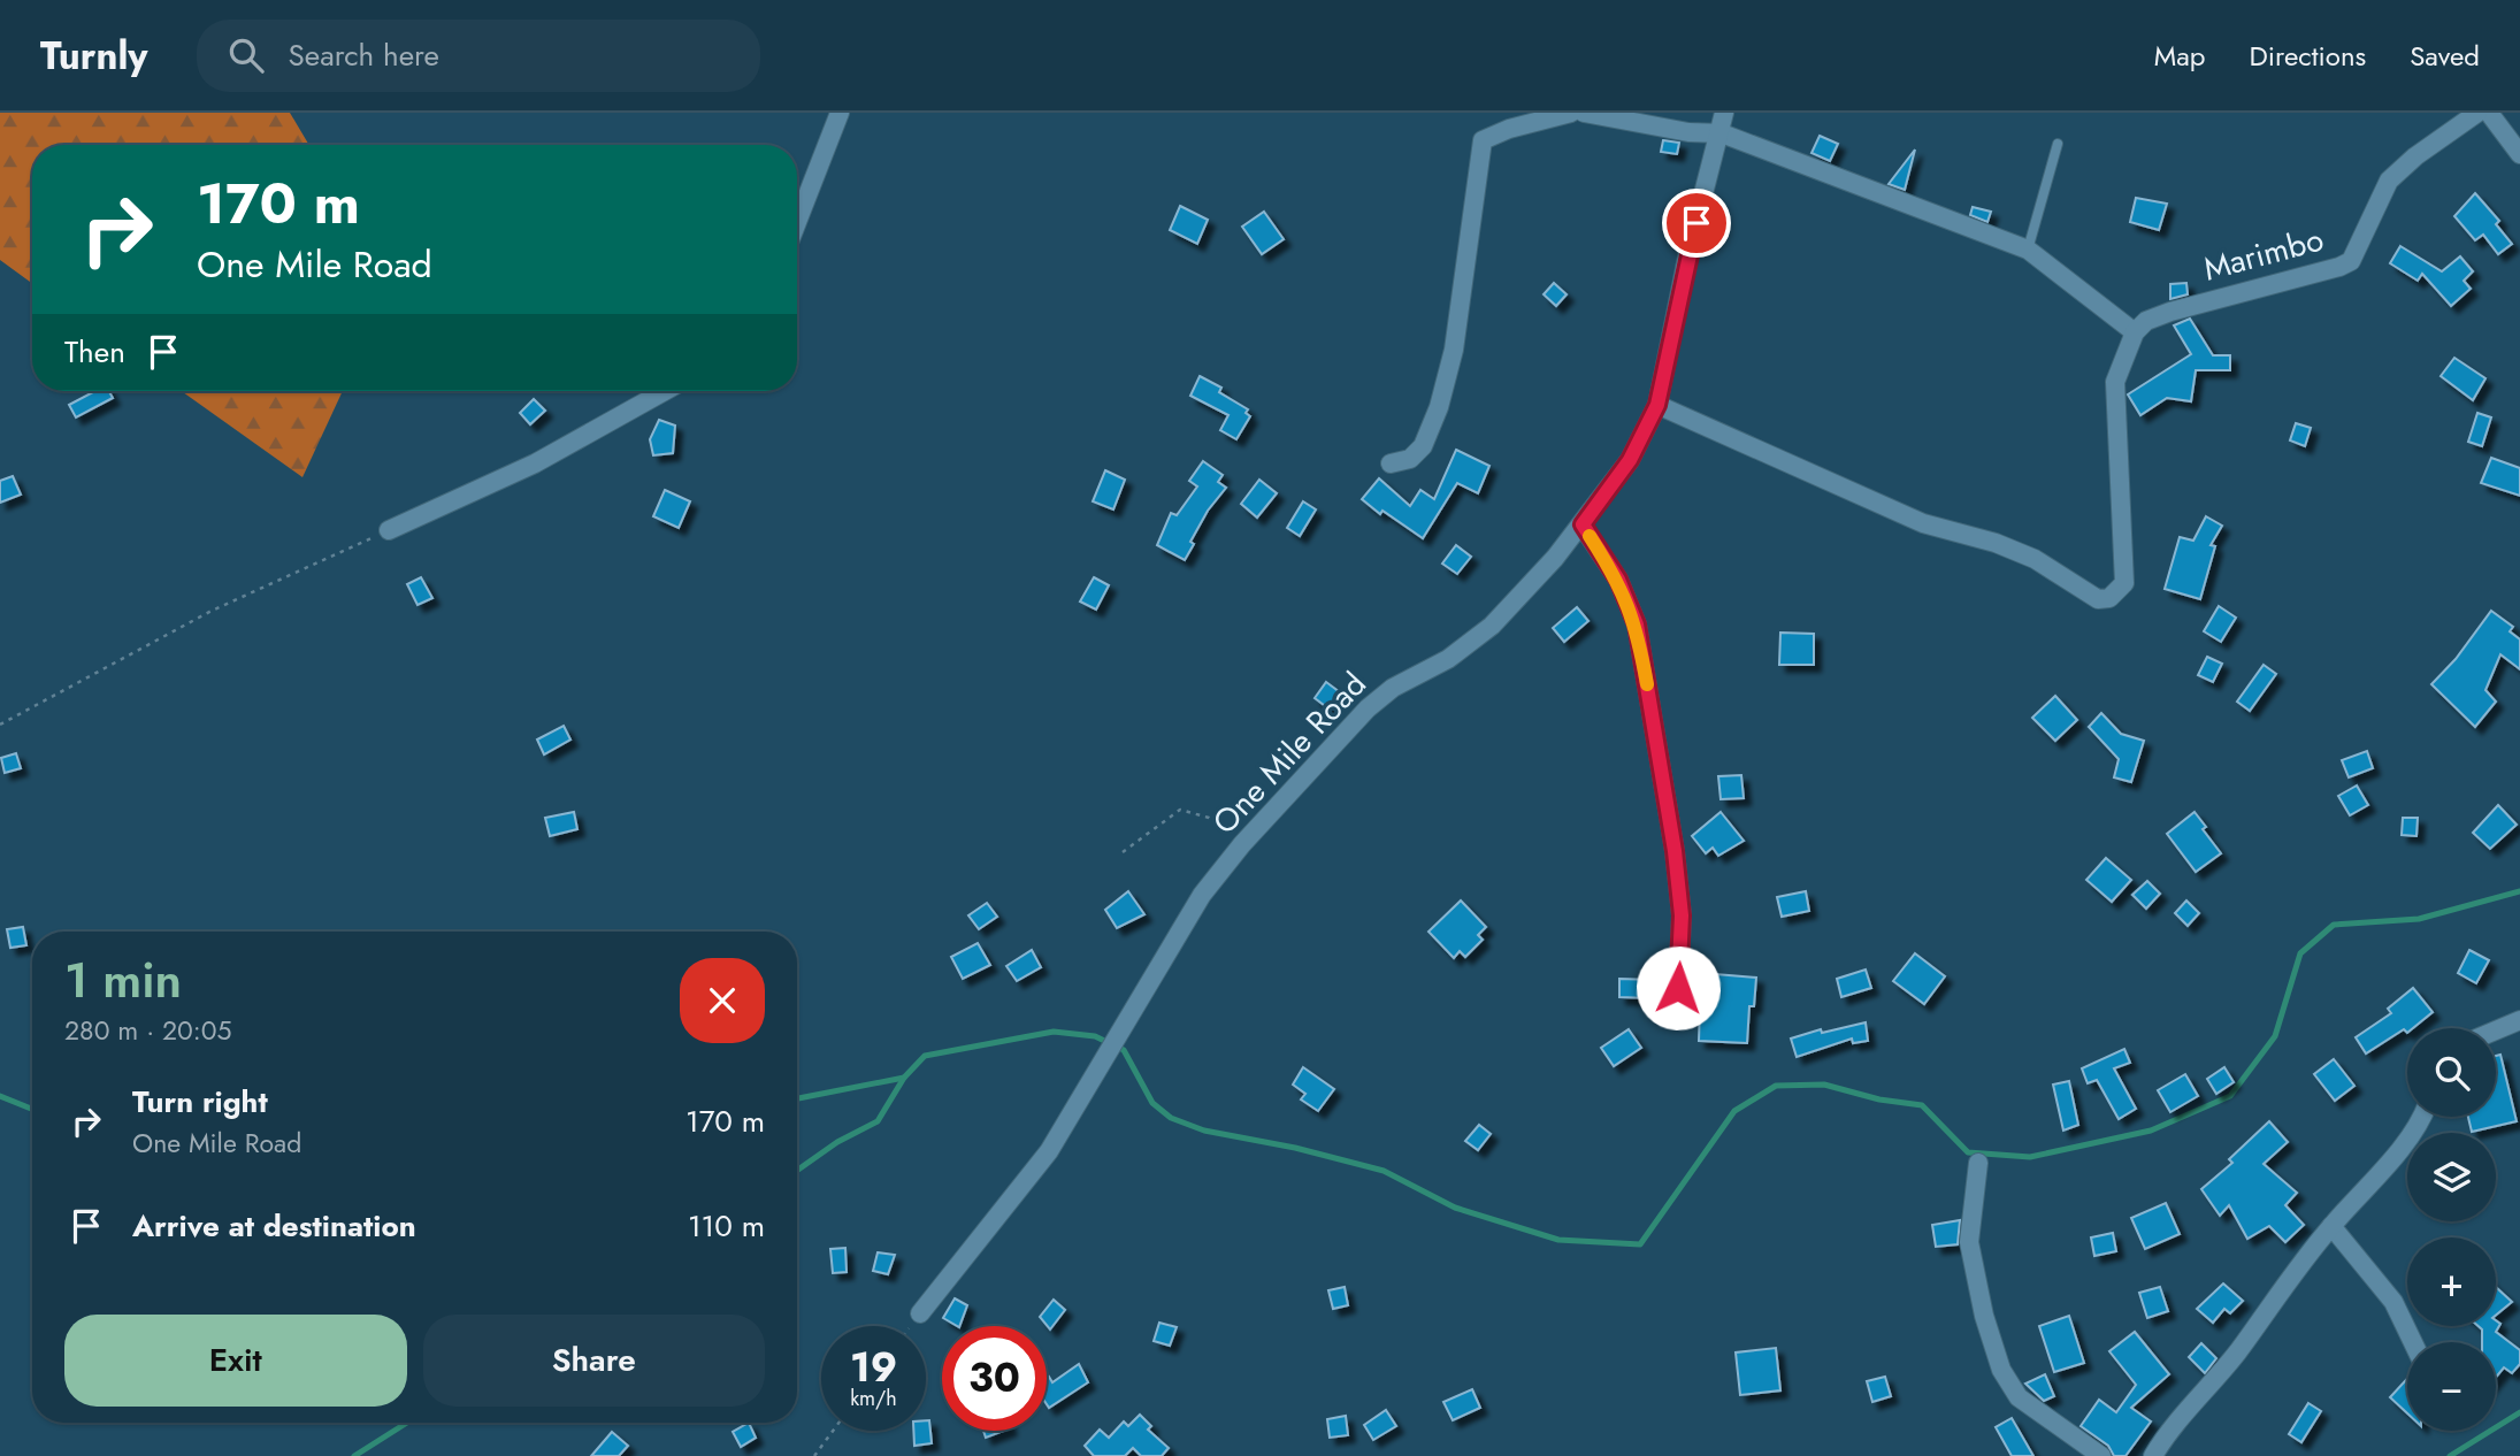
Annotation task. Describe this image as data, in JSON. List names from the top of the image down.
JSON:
{
  "streets": {
    "street": ["Marimbo", "One Mile Road"]
  },
  "page": {
    "header": "Turnly",
    "search": "Search here",
    "nav": ["Map", "Directions", "Saved"],
    "turn": ["170 m", "One Mile Road"],
    "then": "Then",
    "heading": ["1 min", "280 m · 20:05"],
    "map_buttons": ["+", "−"],
    "list": [
      {
        "name": "Turn right",
        "note": "One Mile Road",
        "value": "170 m"
      },
      {
        "name": "Arrive at destination",
        "value": "110 m"
      }
    ],
    "buttons": ["Exit", "Share"],
    "speed": "19 km/h",
    "limit": "30"
  }
}
